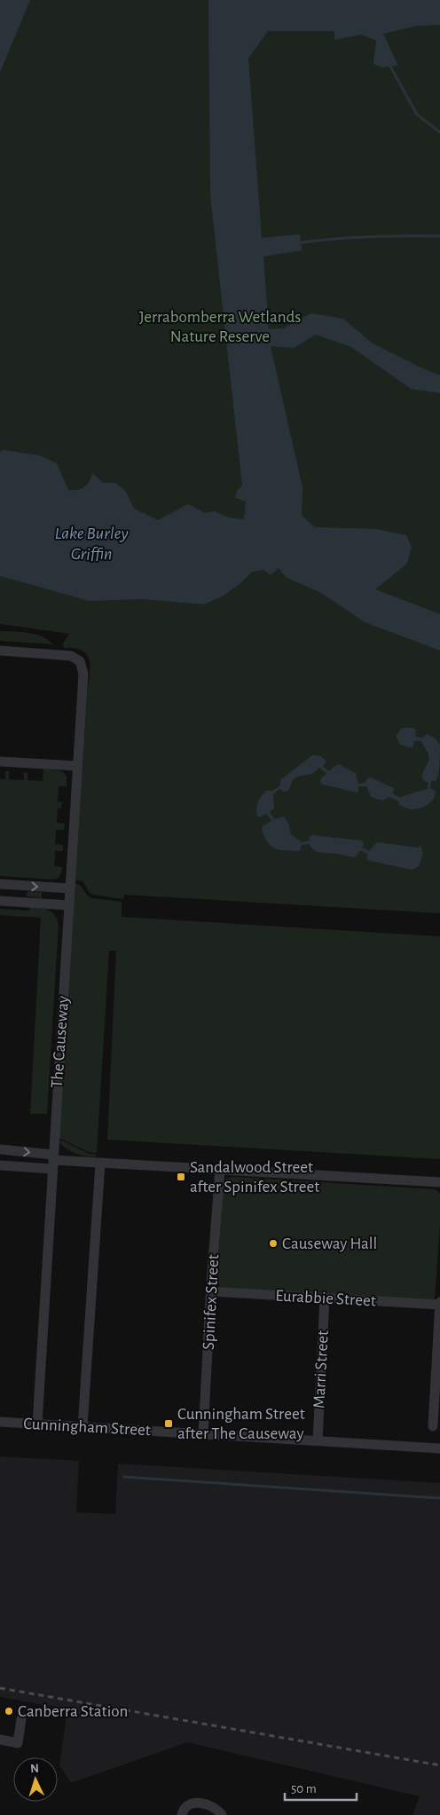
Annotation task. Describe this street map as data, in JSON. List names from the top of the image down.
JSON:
{
  "streets": {
    "street": [
      "The Causeway",
      "Eurabbie Street",
      "Spinifex Street",
      "Marri Street",
      "Cunningham Street"
    ]
  },
  "crossings": [
    ["The Causeway", "Cunningham Street"],
    ["Eurabbie Street", "Spinifex Street"],
    ["Eurabbie Street", "Marri Street"],
    ["Spinifex Street", "Cunningham Street"],
    ["Marri Street", "Cunningham Street"]
  ],
  "water": ["Lake Burley Griffin"],
  "parks": ["Jerrabomberra Wetlands Nature Reserve"],
  "places": {
    "transit": ["Sandalwood Street after Spinifex Street", "Cunningham Street after The Causeway"],
    "other": ["Causeway Hall", "Canberra Station"]
  },
  "scale_bar": "50 m",
  "north": "top"
}
